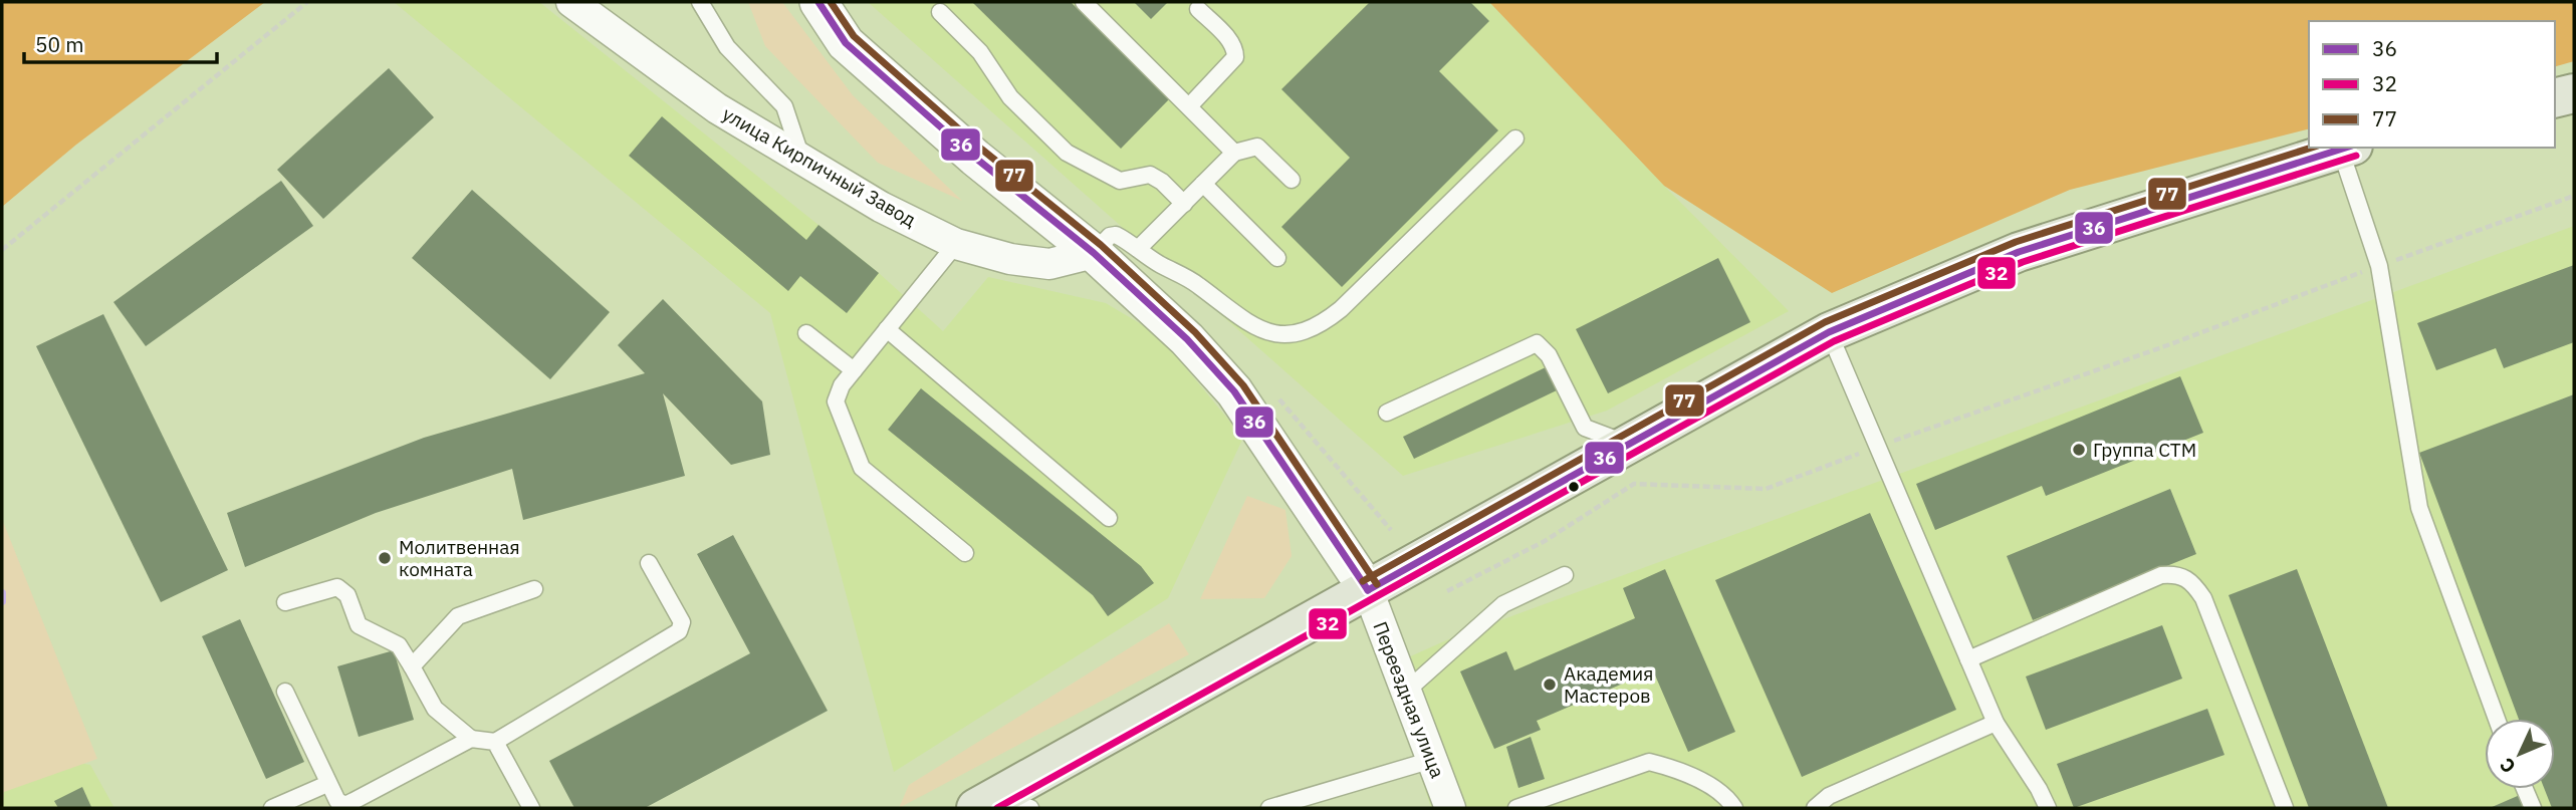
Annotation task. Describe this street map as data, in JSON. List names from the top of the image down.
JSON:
{
  "streets": {
    "street": ["улица Кирпичный Завод", "Переездная улица"]
  },
  "places": ["Группа СТМ", "Молитвенная комната", "Академия Мастеров"],
  "lines": ["transit line 36", "transit line 77", "transit line 32"],
  "legend": ["36", "32", "77"],
  "scale_bar": "50 m",
  "north": "bottom left"
}
